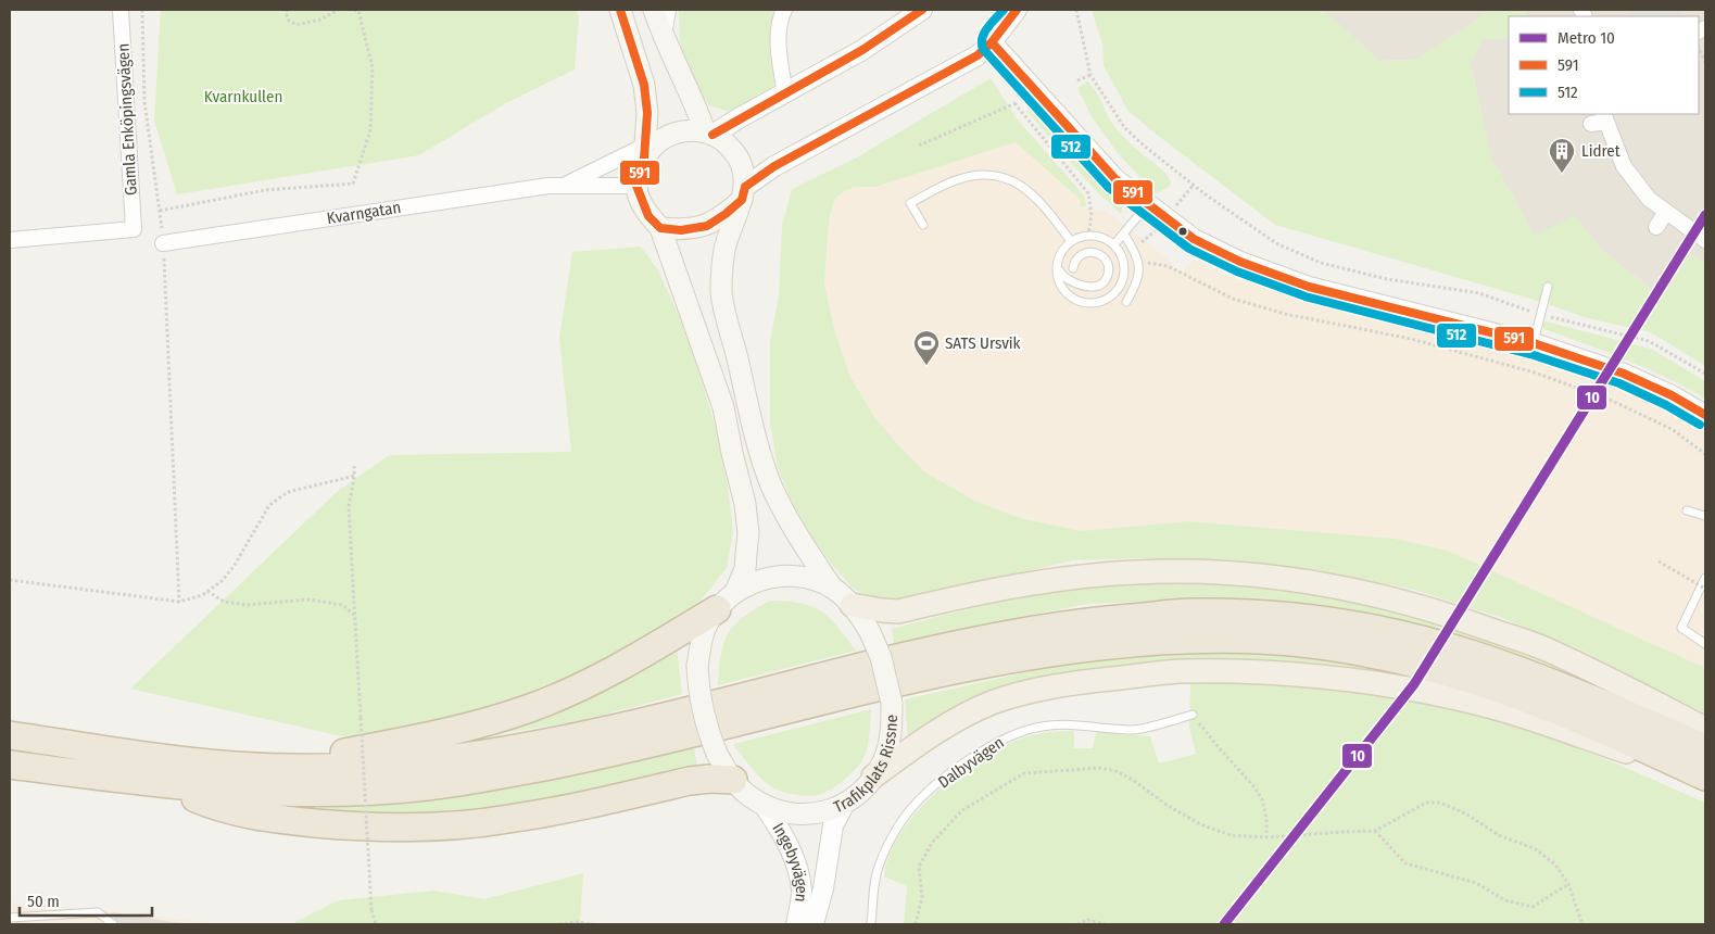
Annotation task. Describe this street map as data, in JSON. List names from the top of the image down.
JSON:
{
  "streets": {
    "main road": ["Trafikplats Rissne"],
    "street": ["Gamla Enköpingsvägen", "Kvarngatan", "Ingebyvägen"],
    "lane": ["Dalbyvägen"]
  },
  "crossings": [
    ["Trafikplats Rissne", "Ingebyvägen"]
  ],
  "parks": ["Kvarnkullen"],
  "places": {
    "building": ["Lidret"],
    "sports": ["SATS Ursvik"]
  },
  "lines": ["transit line 591", "transit line 512", "metro line 10"],
  "legend": ["Metro 10", "591", "512"],
  "scale_bar": "50 m"
}
